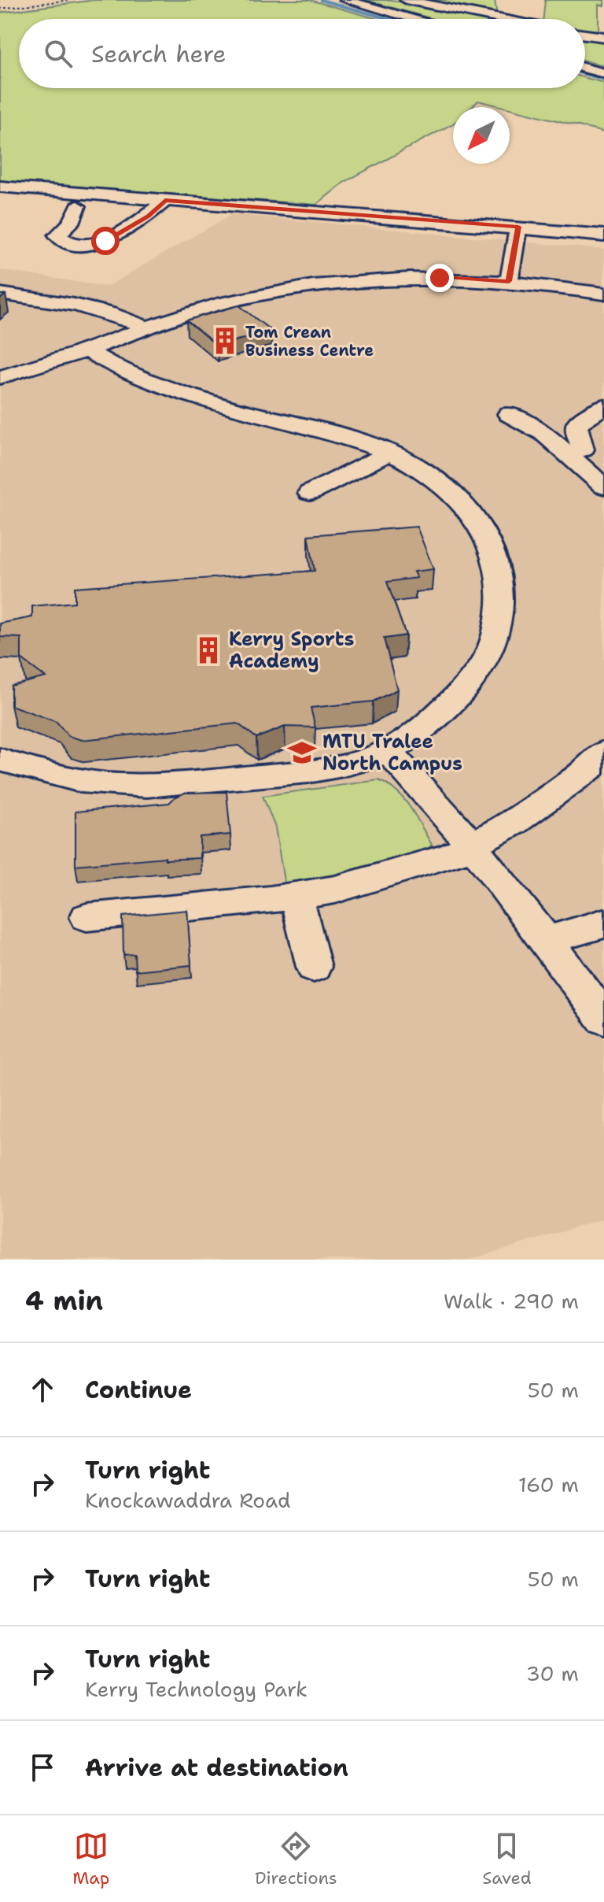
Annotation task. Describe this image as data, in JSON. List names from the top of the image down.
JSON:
{
  "places": {
    "building": ["Tom Crean Business Centre", "Kerry Sports Academy"],
    "school or university": ["MTU Tralee North Campus"]
  },
  "north": "bottom left",
  "page": {
    "search": "Search here",
    "heading": ["4 min", "Walk · 290 m"],
    "list": [
      ["Continue", "50 m"],
      ["Turn right", "Knockawaddra Road", "160 m"],
      ["Turn right", "50 m"],
      ["Turn right", "Kerry Technology Park", "30 m"],
      "Arrive at destination"
    ],
    "nav": ["Map", "Directions", "Saved"]
  }
}
